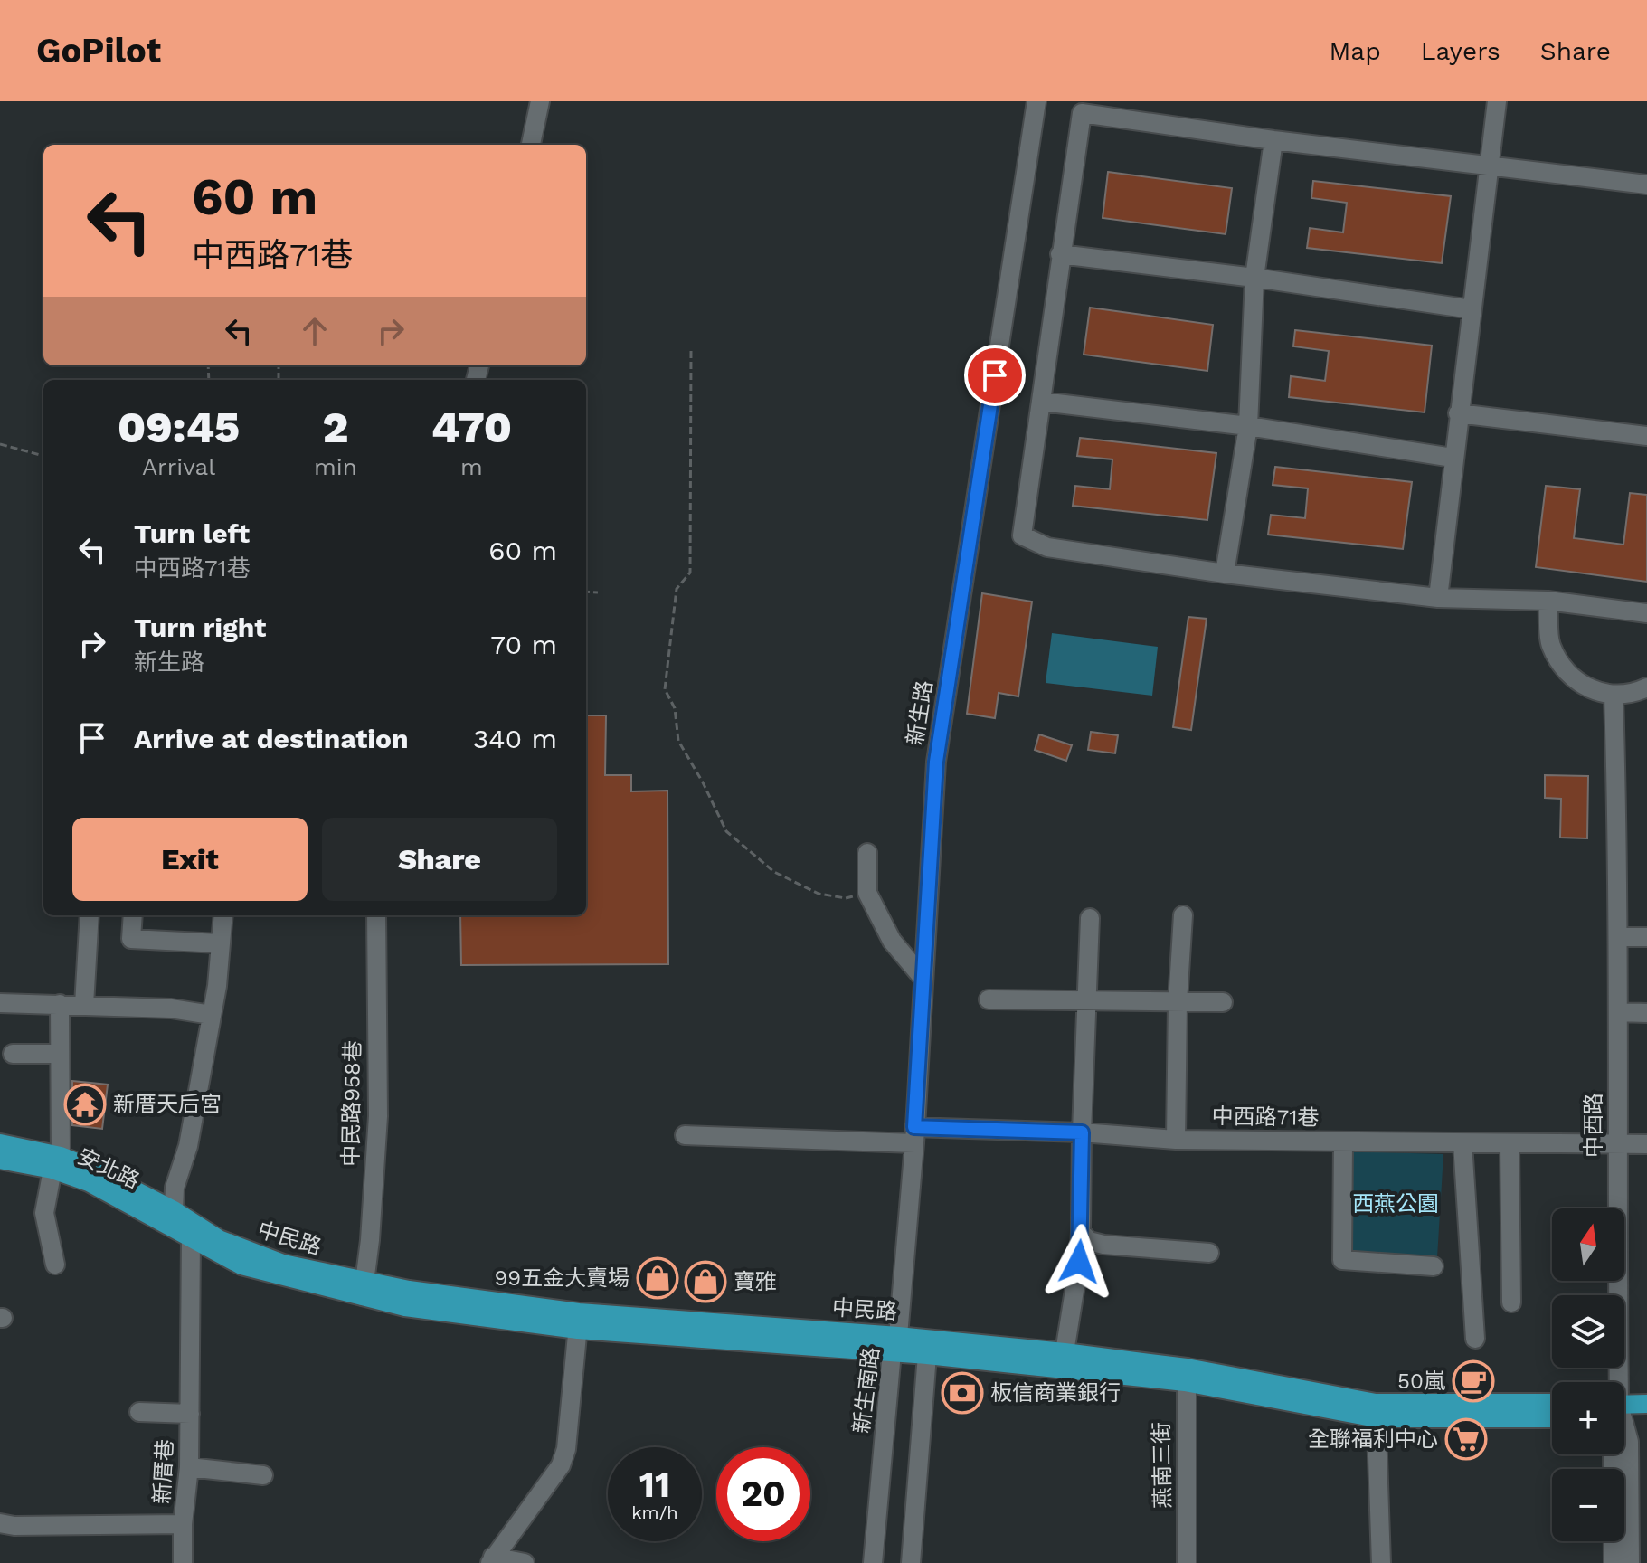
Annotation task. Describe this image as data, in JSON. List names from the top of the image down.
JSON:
{
  "streets": {
    "main road": ["安北路", "中民路"],
    "street": [
      "新生路",
      "中民路958巷",
      "中西路71巷",
      "中西路",
      "新生南路",
      "燕南三街",
      "新厝巷"
    ]
  },
  "crossings": [
    ["新生路", "中西路71巷"],
    ["新生路", "中民路"],
    ["新生路", "新生南路"],
    ["中民路958巷", "中民路"],
    ["中西路71巷", "中西路"],
    ["安北路", "中民路"],
    ["安北路", "新厝巷"],
    ["中民路", "新生南路"],
    ["中民路", "燕南三街"],
    ["中民路", "新厝巷"]
  ],
  "parks": ["西燕公園"],
  "places": {
    "temple": ["新厝天后宮"],
    "shop": ["99五金大賣場", "寶雅"],
    "cafe": ["50嵐"],
    "bank": ["板信商業銀行"],
    "supermarket": ["全聯福利中心"]
  },
  "north": "top",
  "page": {
    "header": "GoPilot",
    "nav": ["Map", "Layers", "Share"],
    "turn": ["60 m", "中西路71巷"],
    "eta": [
      "09:45",
      "Arrival",
      "2",
      "min",
      "470",
      "m"
    ],
    "list": [
      {
        "name": "Turn left",
        "note": "中西路71巷",
        "value": "60 m"
      },
      {
        "name": "Turn right",
        "note": "新生路",
        "value": "70 m"
      },
      {
        "name": "Arrive at destination",
        "value": "340 m"
      }
    ],
    "buttons": ["Exit", "Share"],
    "map_buttons": ["+", "−"],
    "speed": "11 km/h",
    "limit": "20"
  }
}
